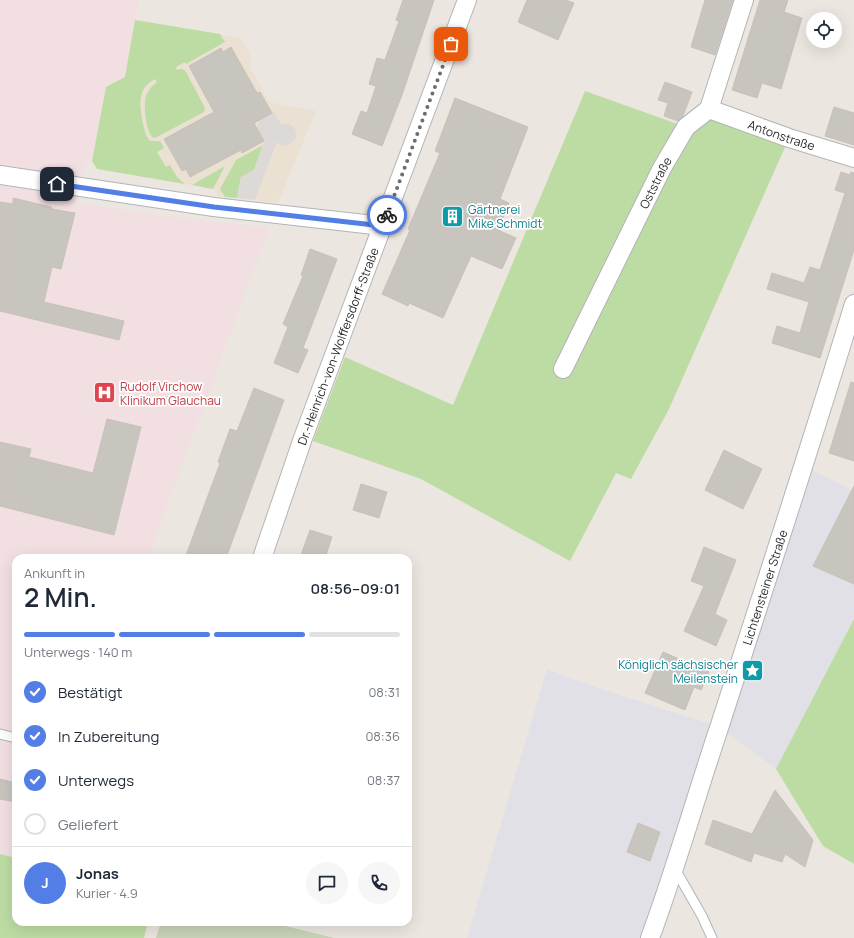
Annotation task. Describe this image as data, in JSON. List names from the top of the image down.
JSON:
{
  "streets": {
    "street": [
      "Antonstraße",
      "Oststraße",
      "Dr.-Heinrich-von-Wolffersdorff-Straße",
      "Lichtensteiner Straße"
    ]
  },
  "crossings": [
    ["Antonstraße", "Oststraße"]
  ],
  "places": {
    "building": ["Gärtnerei Mike Schmidt"],
    "hospital": ["Rudolf Virchow Klinikum Glauchau"],
    "place": ["Königlich sächsischer Meilenstein"]
  },
  "page": {
    "heading": ["2 Min.", "Ankunft in", "08:56–09:01"],
    "panel": ["Jonas", "Kurier · 4.9"],
    "bar": "Unterwegs · 140 m",
    "list": [
      ["Bestätigt", "08:31"],
      ["In Zubereitung", "08:36"],
      ["Unterwegs", "08:37"],
      "Geliefert"
    ],
    "round": "J"
  }
}
